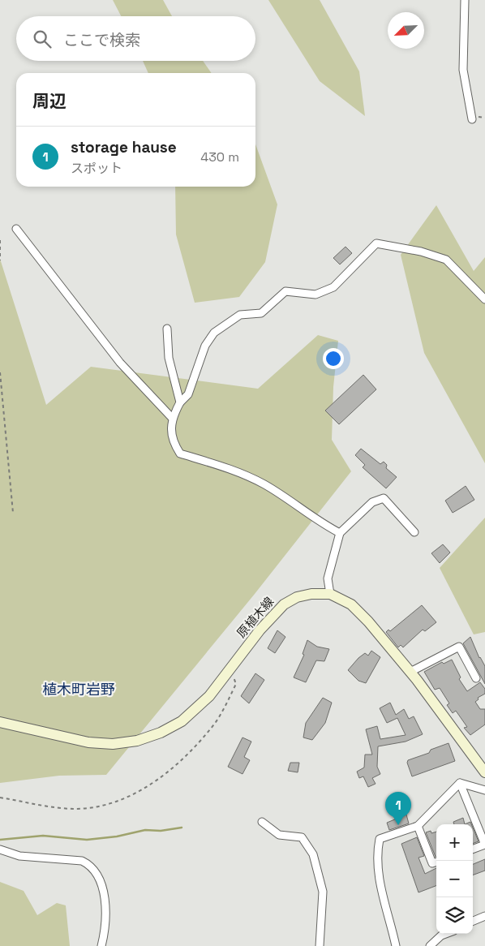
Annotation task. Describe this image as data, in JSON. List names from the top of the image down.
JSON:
{
  "streets": {
    "main road": ["原植木線"]
  },
  "districts": ["植木町岩野"],
  "north": "bottom left",
  "page": {
    "search": "ここで検索",
    "heading": "周辺",
    "list": [
      {
        "mark": "1",
        "name": "storage hause",
        "note": "スポット",
        "value": "430 m"
      }
    ],
    "pins": "1",
    "map_buttons": ["+", "−"]
  }
}
